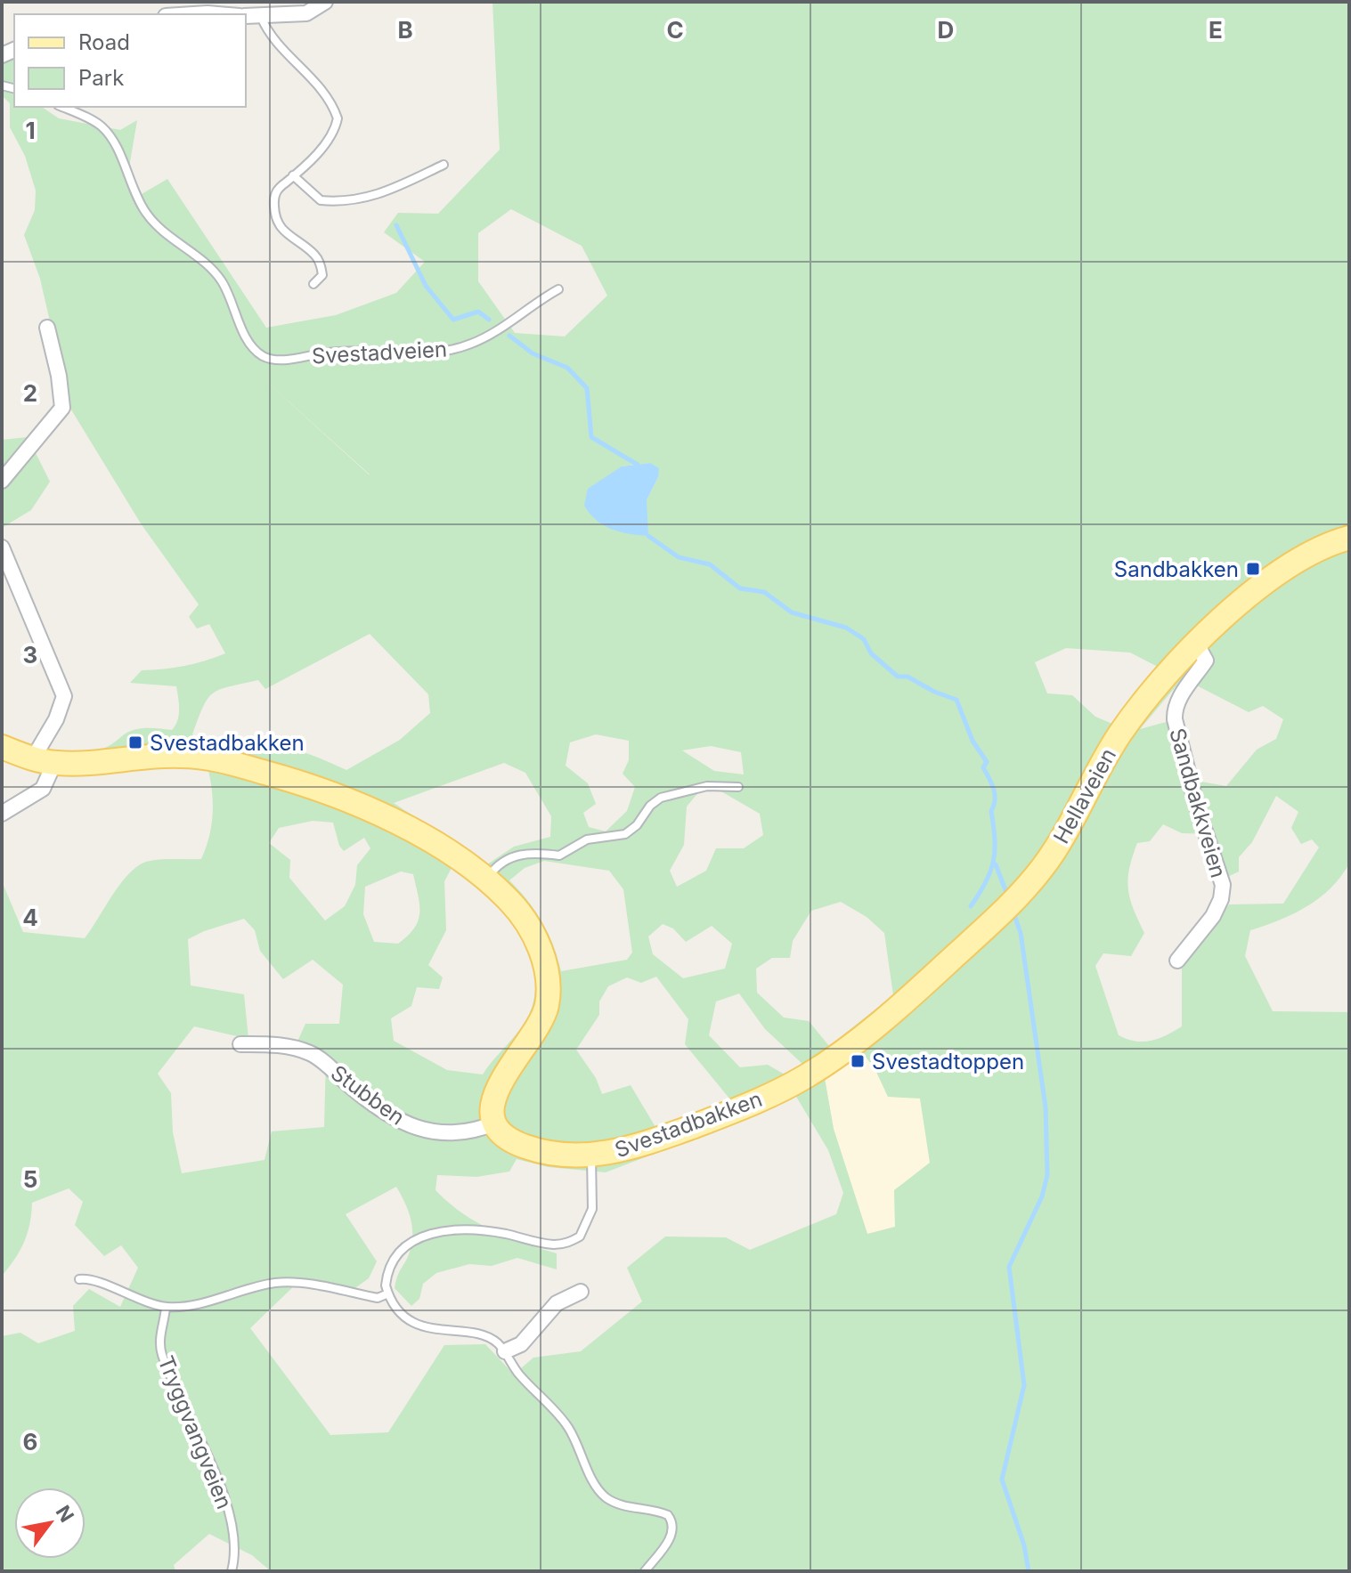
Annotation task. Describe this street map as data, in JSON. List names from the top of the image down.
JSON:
{
  "streets": {
    "main road": ["Hellaveien", "Svestadbakken"],
    "street": ["Sandbakkveien", "Stubben"],
    "lane": ["Svestadveien", "Tryggvangveien"]
  },
  "crossings": [
    ["Hellaveien", "Sandbakkveien"],
    ["Hellaveien", "Svestadbakken"],
    ["Stubben", "Svestadbakken"]
  ],
  "places": {
    "transit": ["Sandbakken", "Svestadbakken", "Svestadtoppen"]
  },
  "legend": ["Road", "Park"],
  "north": "top right",
  "grid": {
    "columns": [
      "B",
      "C",
      "D",
      "E"
    ],
    "rows": [
      "1",
      "2",
      "3",
      "4",
      "5",
      "6"
    ]
  }
}
